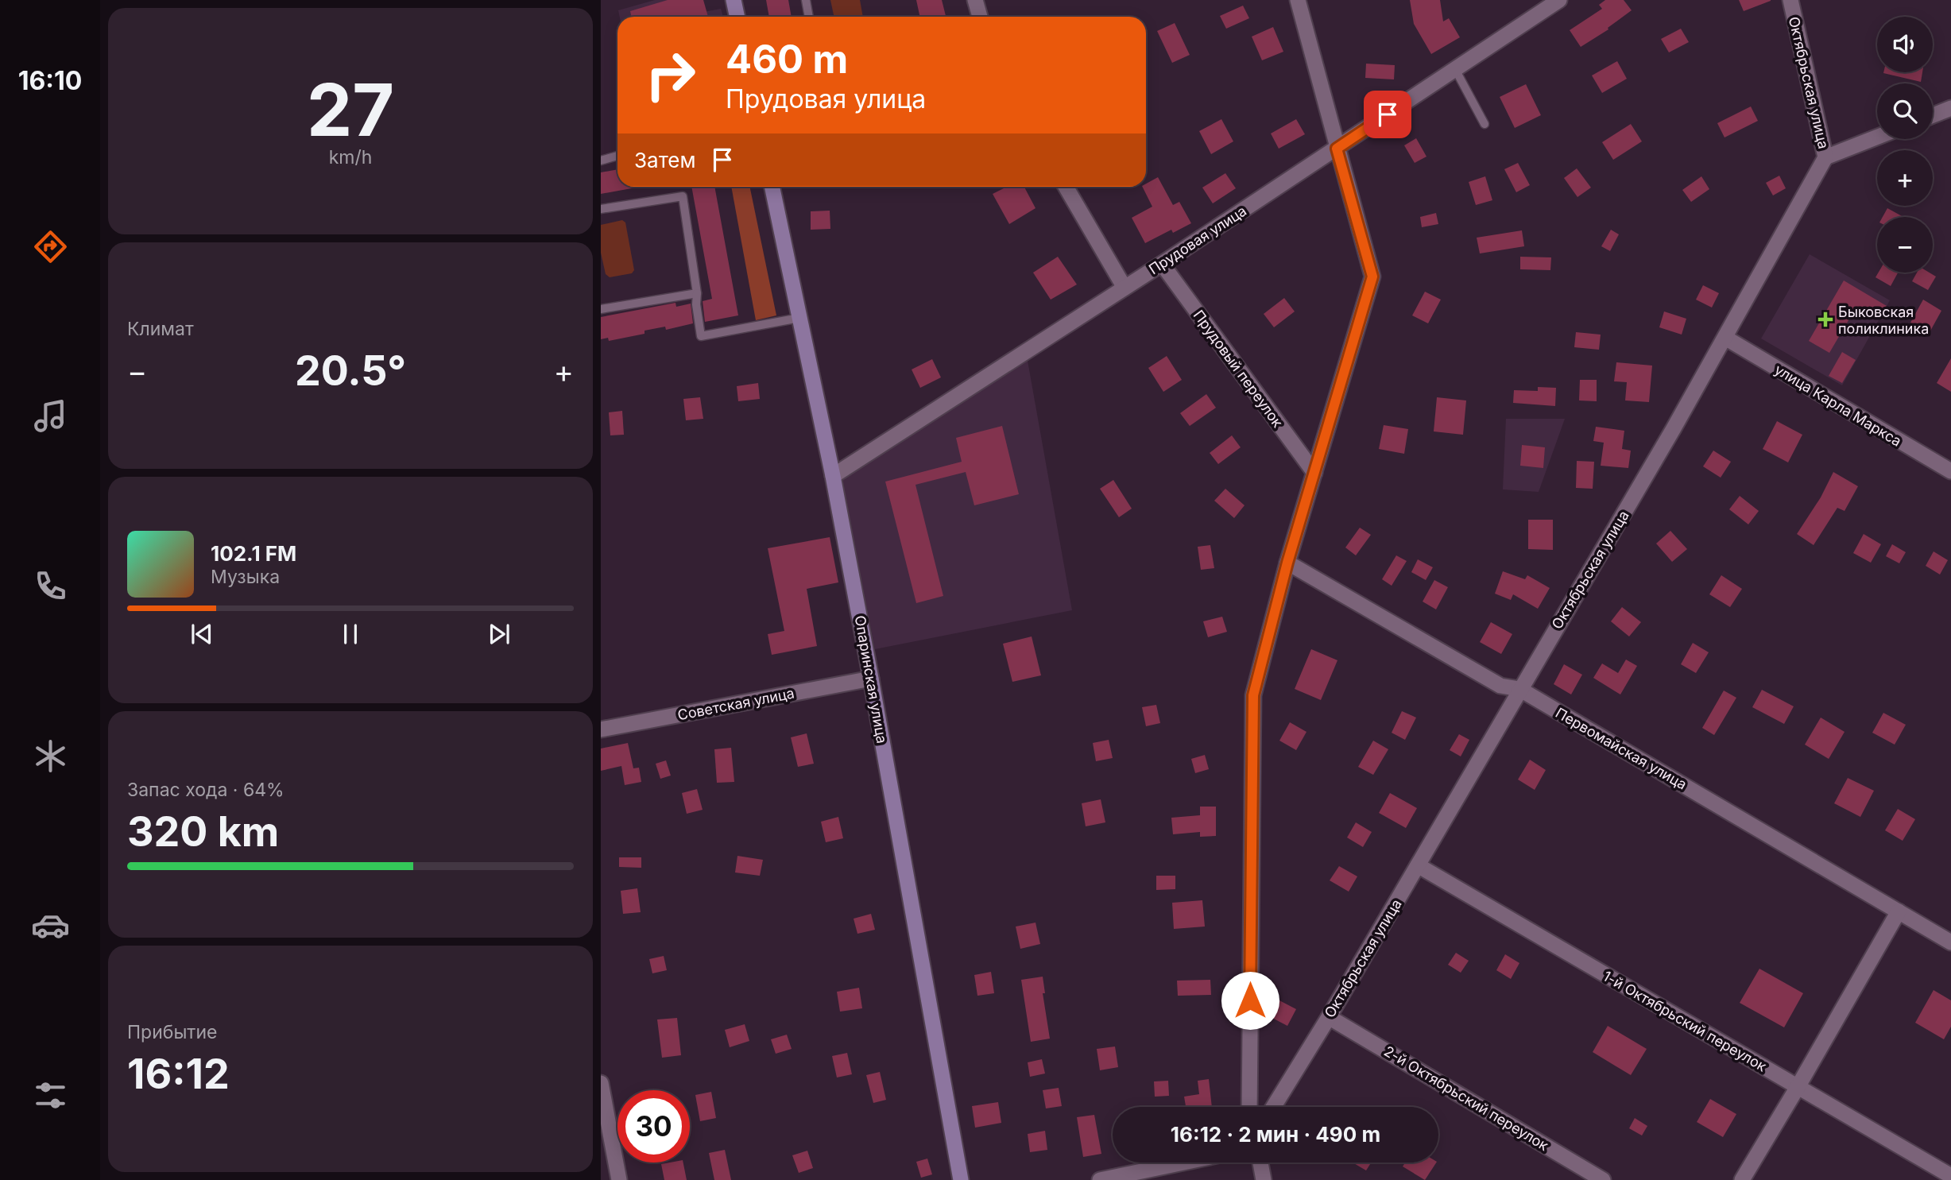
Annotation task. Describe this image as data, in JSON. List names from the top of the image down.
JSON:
{
  "streets": {
    "main road": ["Опаринская улица"],
    "street": [
      "Октябрьская улица",
      "Прудовая улица",
      "Прудовый переулок",
      "улица Карла Маркса",
      "Советская улица",
      "Первомайская улица",
      "1-й Октябрьский переулок",
      "2-й Октябрьский переулок"
    ]
  },
  "crossings": [
    ["Октябрьская улица", "улица Карла Маркса"],
    ["Октябрьская улица", "Первомайская улица"],
    ["Октябрьская улица", "1-й Октябрьский переулок"],
    ["Октябрьская улица", "2-й Октябрьский переулок"],
    ["Прудовая улица", "Прудовый переулок"],
    ["Прудовая улица", "Опаринская улица"],
    ["Опаринская улица", "Советская улица"]
  ],
  "places": {
    "health": ["Быковская поликлиника"]
  },
  "page": {
    "tabs": "16:10",
    "tile": [
      ["27", "km/h"],
      "Климат",
      ["Запас хода · 64%", "320 km"],
      ["Прибытие", "16:12"]
    ],
    "map_buttons": ["+", "−"],
    "turn": ["460 m", "Прудовая улица"],
    "then": "Затем",
    "heat": ["−", "20.5°", "+"],
    "song": ["102.1 FM", "Музыка"],
    "limit": "30",
    "trip": "16:12 · 2 мин · 490 m"
  }
}
